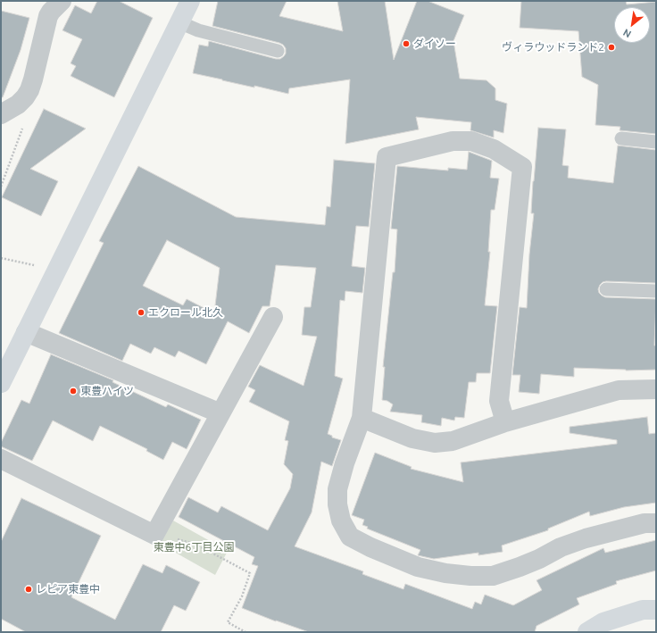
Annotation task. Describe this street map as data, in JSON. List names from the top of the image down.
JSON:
{
  "parks": ["東豊中6丁目公園"],
  "places": [
    "ダイソー",
    "ヴィラウッドランド2",
    "エクロール北久",
    "東豊ハイツ",
    "レピア東豊中"
  ],
  "north": "bottom left"
}
